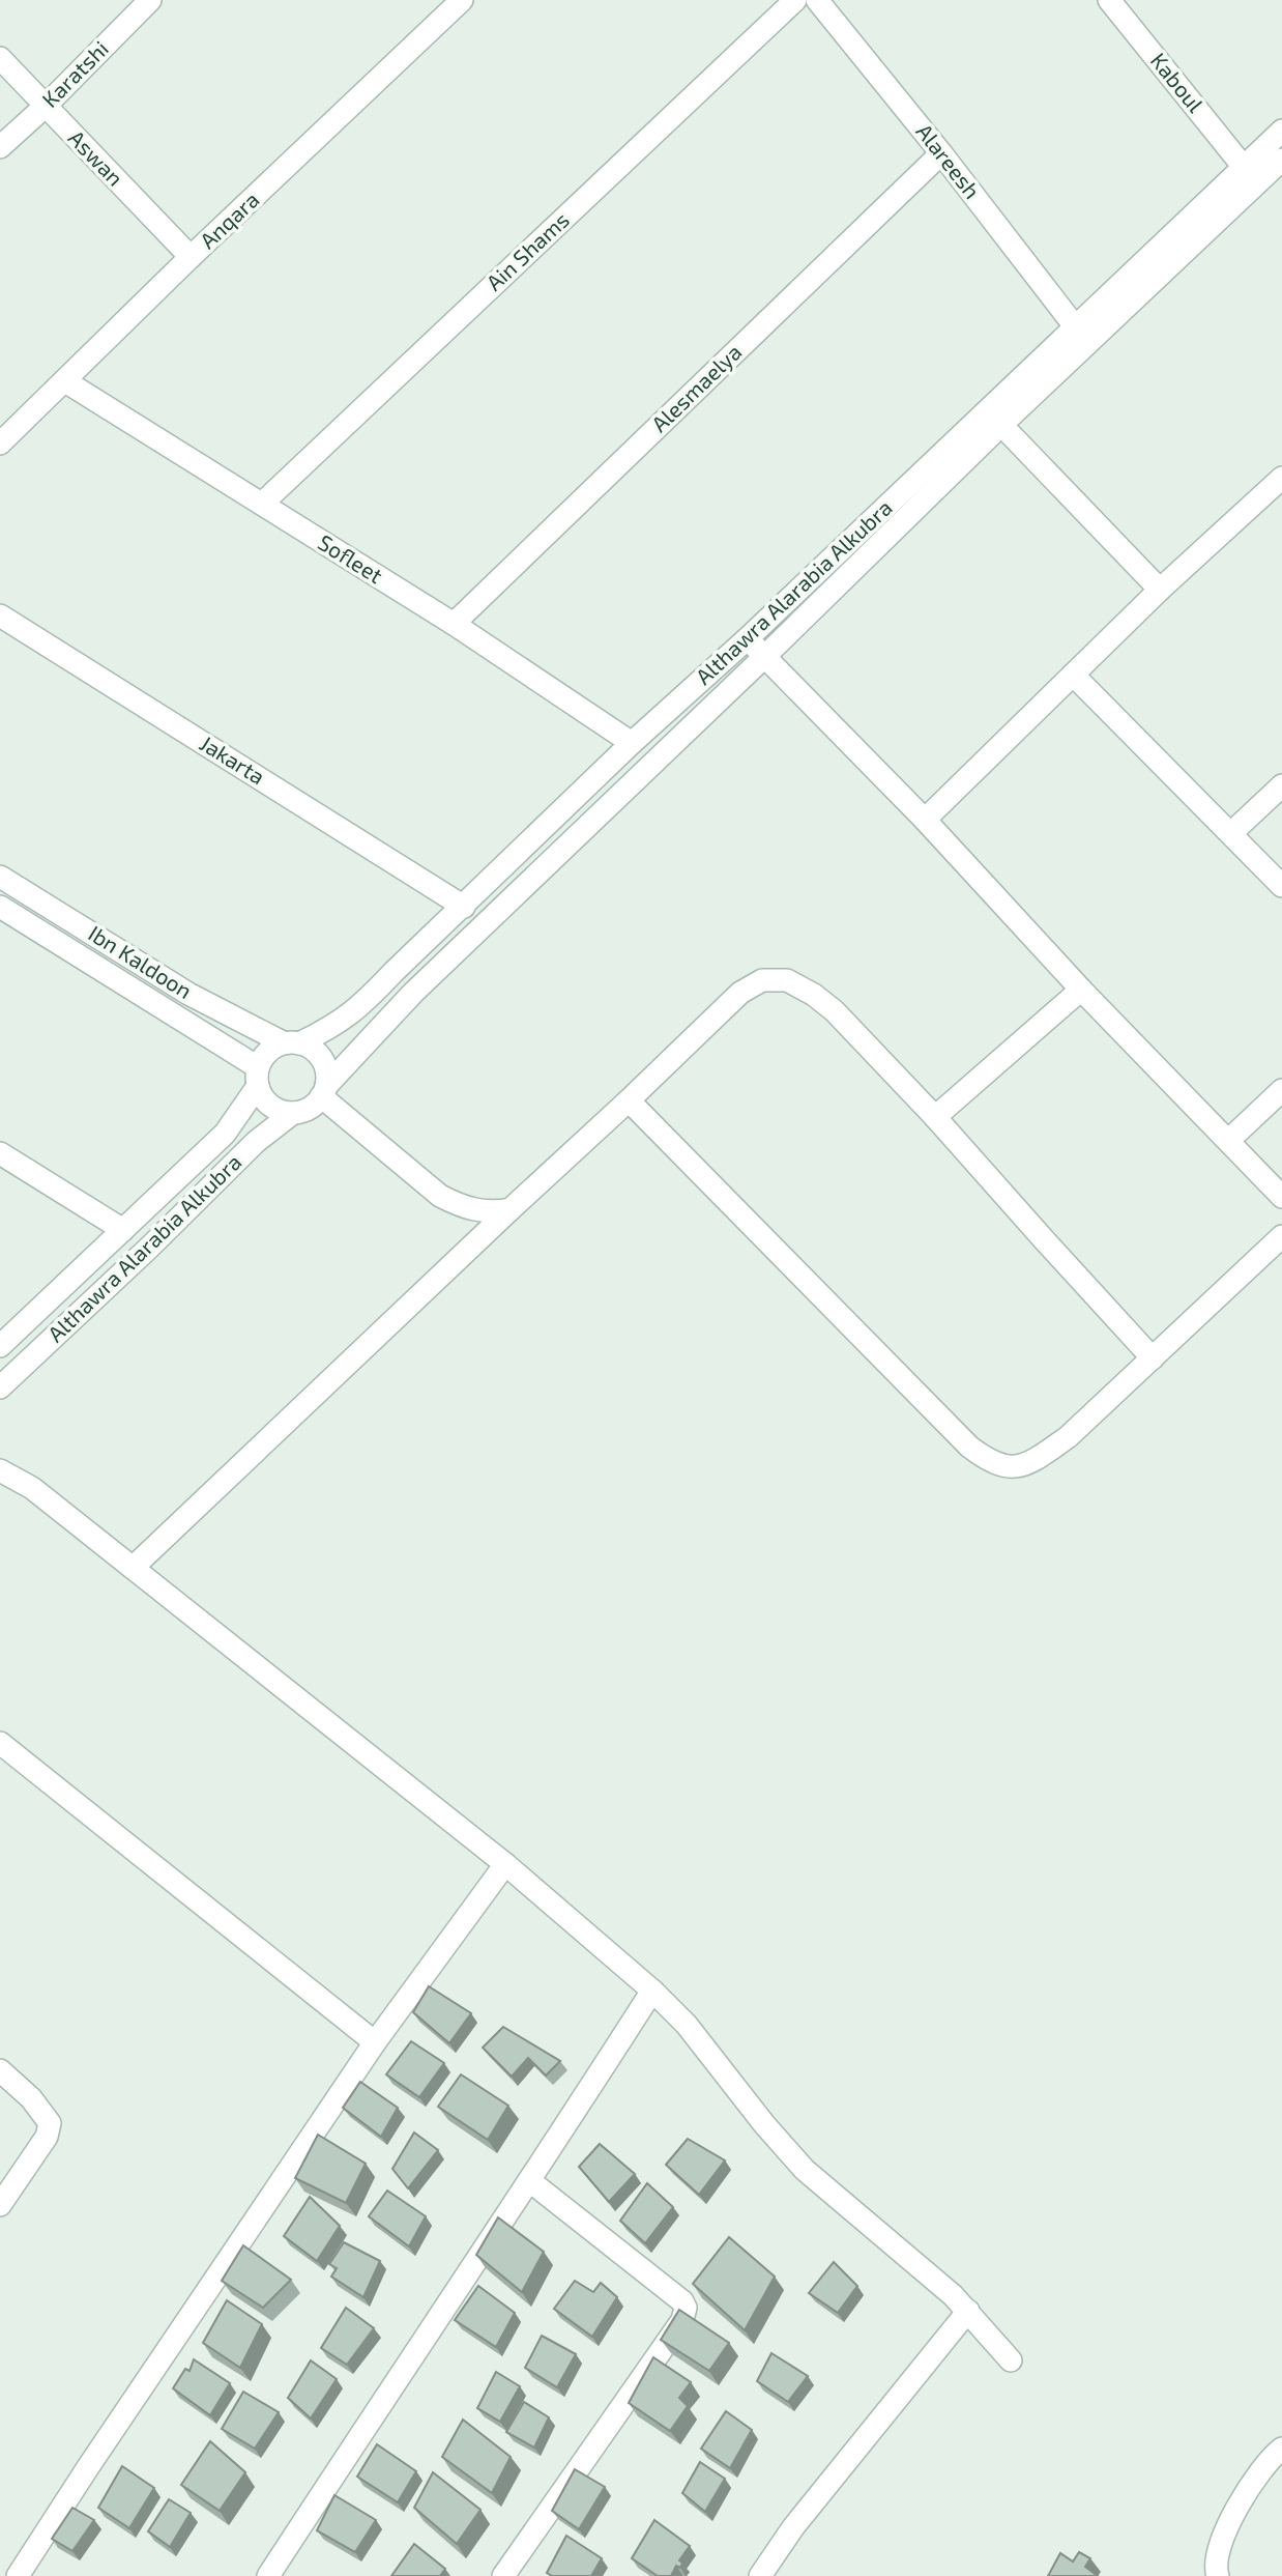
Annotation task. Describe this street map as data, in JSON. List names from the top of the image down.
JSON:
{
  "streets": {
    "street": [
      "Karatshi",
      "Kaboul",
      "Aswan",
      "Alareesh",
      "Anqara",
      "Ain Shams",
      "Alesmaelya",
      "Sofleet",
      "Althawra Alarabia Alkubra",
      "Jakarta",
      "Ibn Kaldoon"
    ]
  },
  "crossings": [
    ["Karatshi", "Aswan"],
    ["Kaboul", "Althawra Alarabia Alkubra"],
    ["Aswan", "Anqara"],
    ["Alareesh", "Alesmaelya"],
    ["Alareesh", "Althawra Alarabia Alkubra"],
    ["Anqara", "Sofleet"],
    ["Ain Shams", "Sofleet"],
    ["Alesmaelya", "Sofleet"],
    ["Sofleet", "Althawra Alarabia Alkubra"],
    ["Althawra Alarabia Alkubra", "Jakarta"],
    ["Althawra Alarabia Alkubra", "Ibn Kaldoon"]
  ]
}
